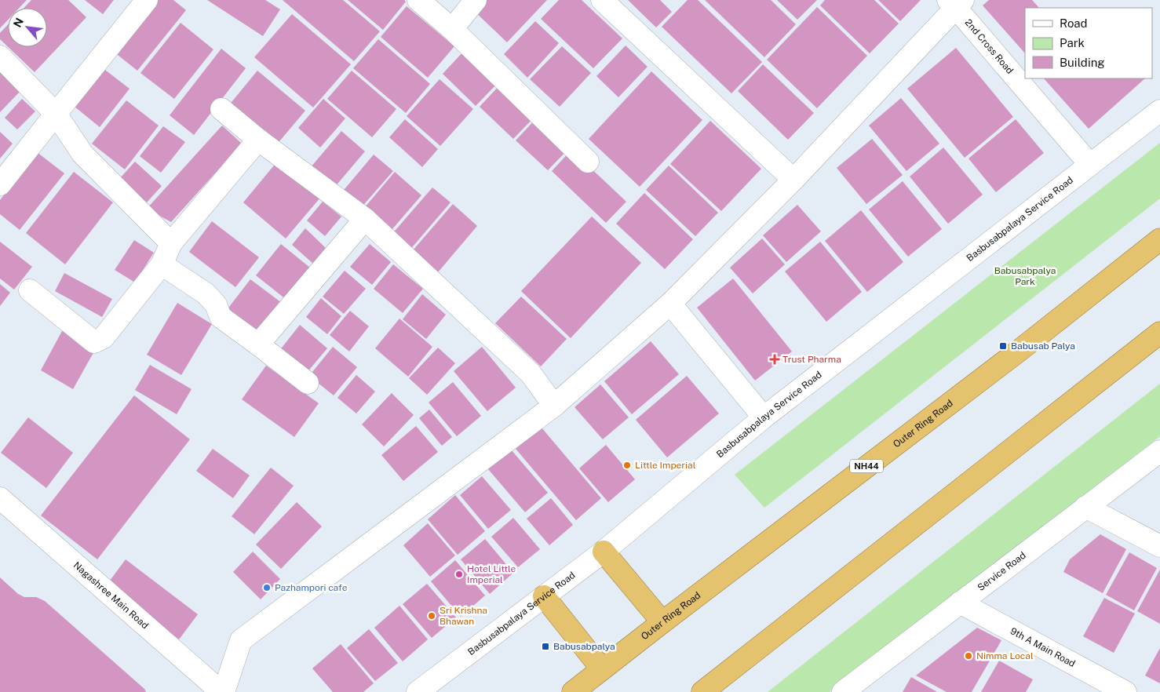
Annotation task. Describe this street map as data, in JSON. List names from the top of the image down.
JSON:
{
  "streets": {
    "highway": ["Outer Ring Road", "NH44"],
    "street": [
      "2nd Cross Road",
      "Basbusabpalaya Service Road",
      "Service Road",
      "Nagashree Main Road",
      "9th A Main Road"
    ]
  },
  "crossings": [
    ["2nd Cross Road", "Basbusabpalaya Service Road"],
    ["Service Road", "9th A Main Road"]
  ],
  "parks": ["Babusabpalya Park"],
  "places": {
    "transit": ["Babusab Palya", "Babusabpalya"],
    "health": ["Trust Pharma"],
    "other": [
      "Little Imperial",
      "Hotel Little Imperial",
      "Pazhampori cafe",
      "Sri Krishna Bhawan",
      "Nimma Local"
    ]
  },
  "legend": ["Road", "Park", "Building"],
  "north": "top left"
}
